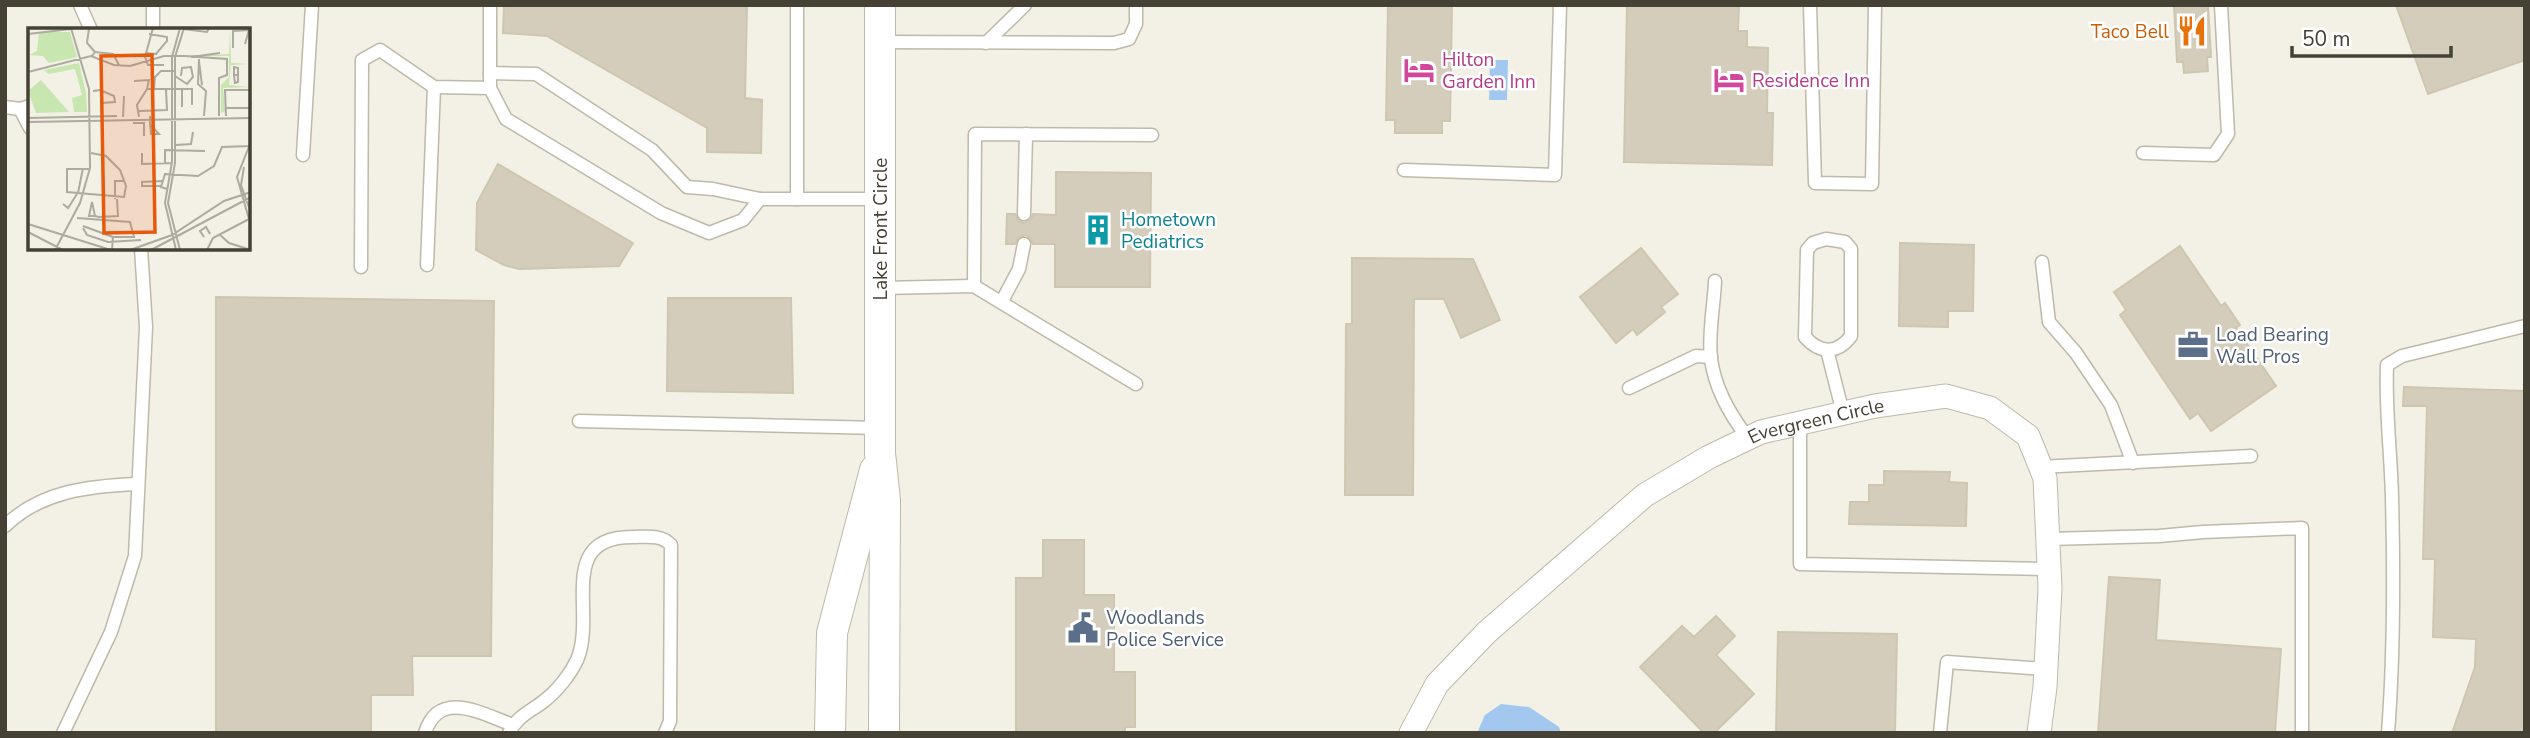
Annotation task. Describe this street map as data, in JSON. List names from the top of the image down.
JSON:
{
  "streets": {
    "street": ["Lake Front Circle", "Evergreen Circle"]
  },
  "places": {
    "restaurant": ["Taco Bell"],
    "hotel": ["Hilton Garden Inn", "Residence Inn"],
    "building": ["Hometown Pediatrics"],
    "office": ["Load Bearing Wall Pros"],
    "public building": ["Woodlands Police Service"]
  },
  "scale_bar": "50 m"
}
